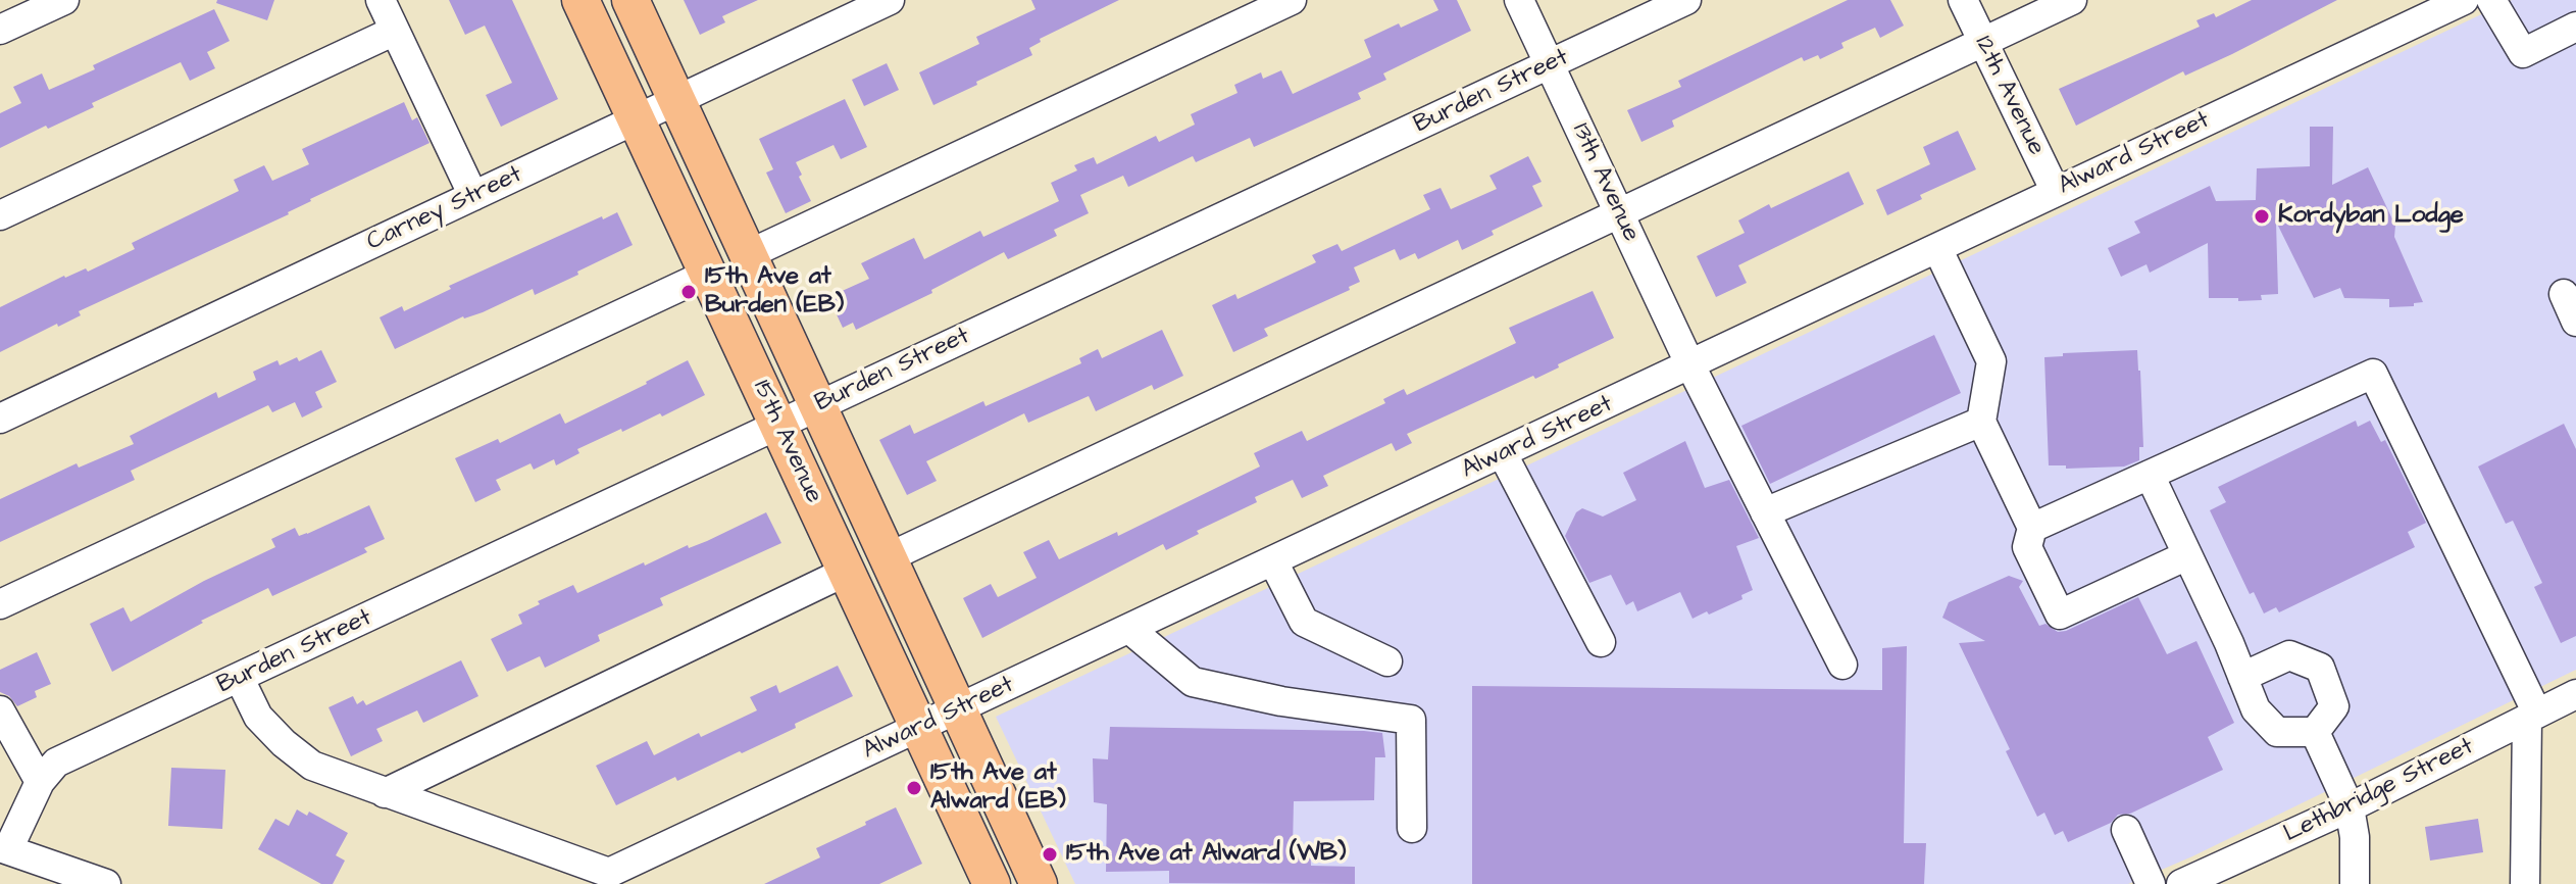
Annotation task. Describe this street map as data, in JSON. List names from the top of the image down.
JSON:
{
  "streets": {
    "main road": ["15th Avenue"],
    "street": [
      "Burden Street",
      "12th Avenue",
      "Alward Street",
      "13th Avenue",
      "Carney Street",
      "Lethbridge Street"
    ]
  },
  "crossings": [
    ["Burden Street", "13th Avenue"],
    ["Burden Street", "15th Avenue"],
    ["12th Avenue", "Alward Street"],
    ["Alward Street", "13th Avenue"],
    ["Alward Street", "15th Avenue"],
    ["Carney Street", "15th Avenue"]
  ],
  "places": [
    "Kordyban Lodge",
    "15th Ave at Burden (EB)",
    "15th Ave at Alward (EB)",
    "15th Ave at Alward (WB)"
  ]
}
